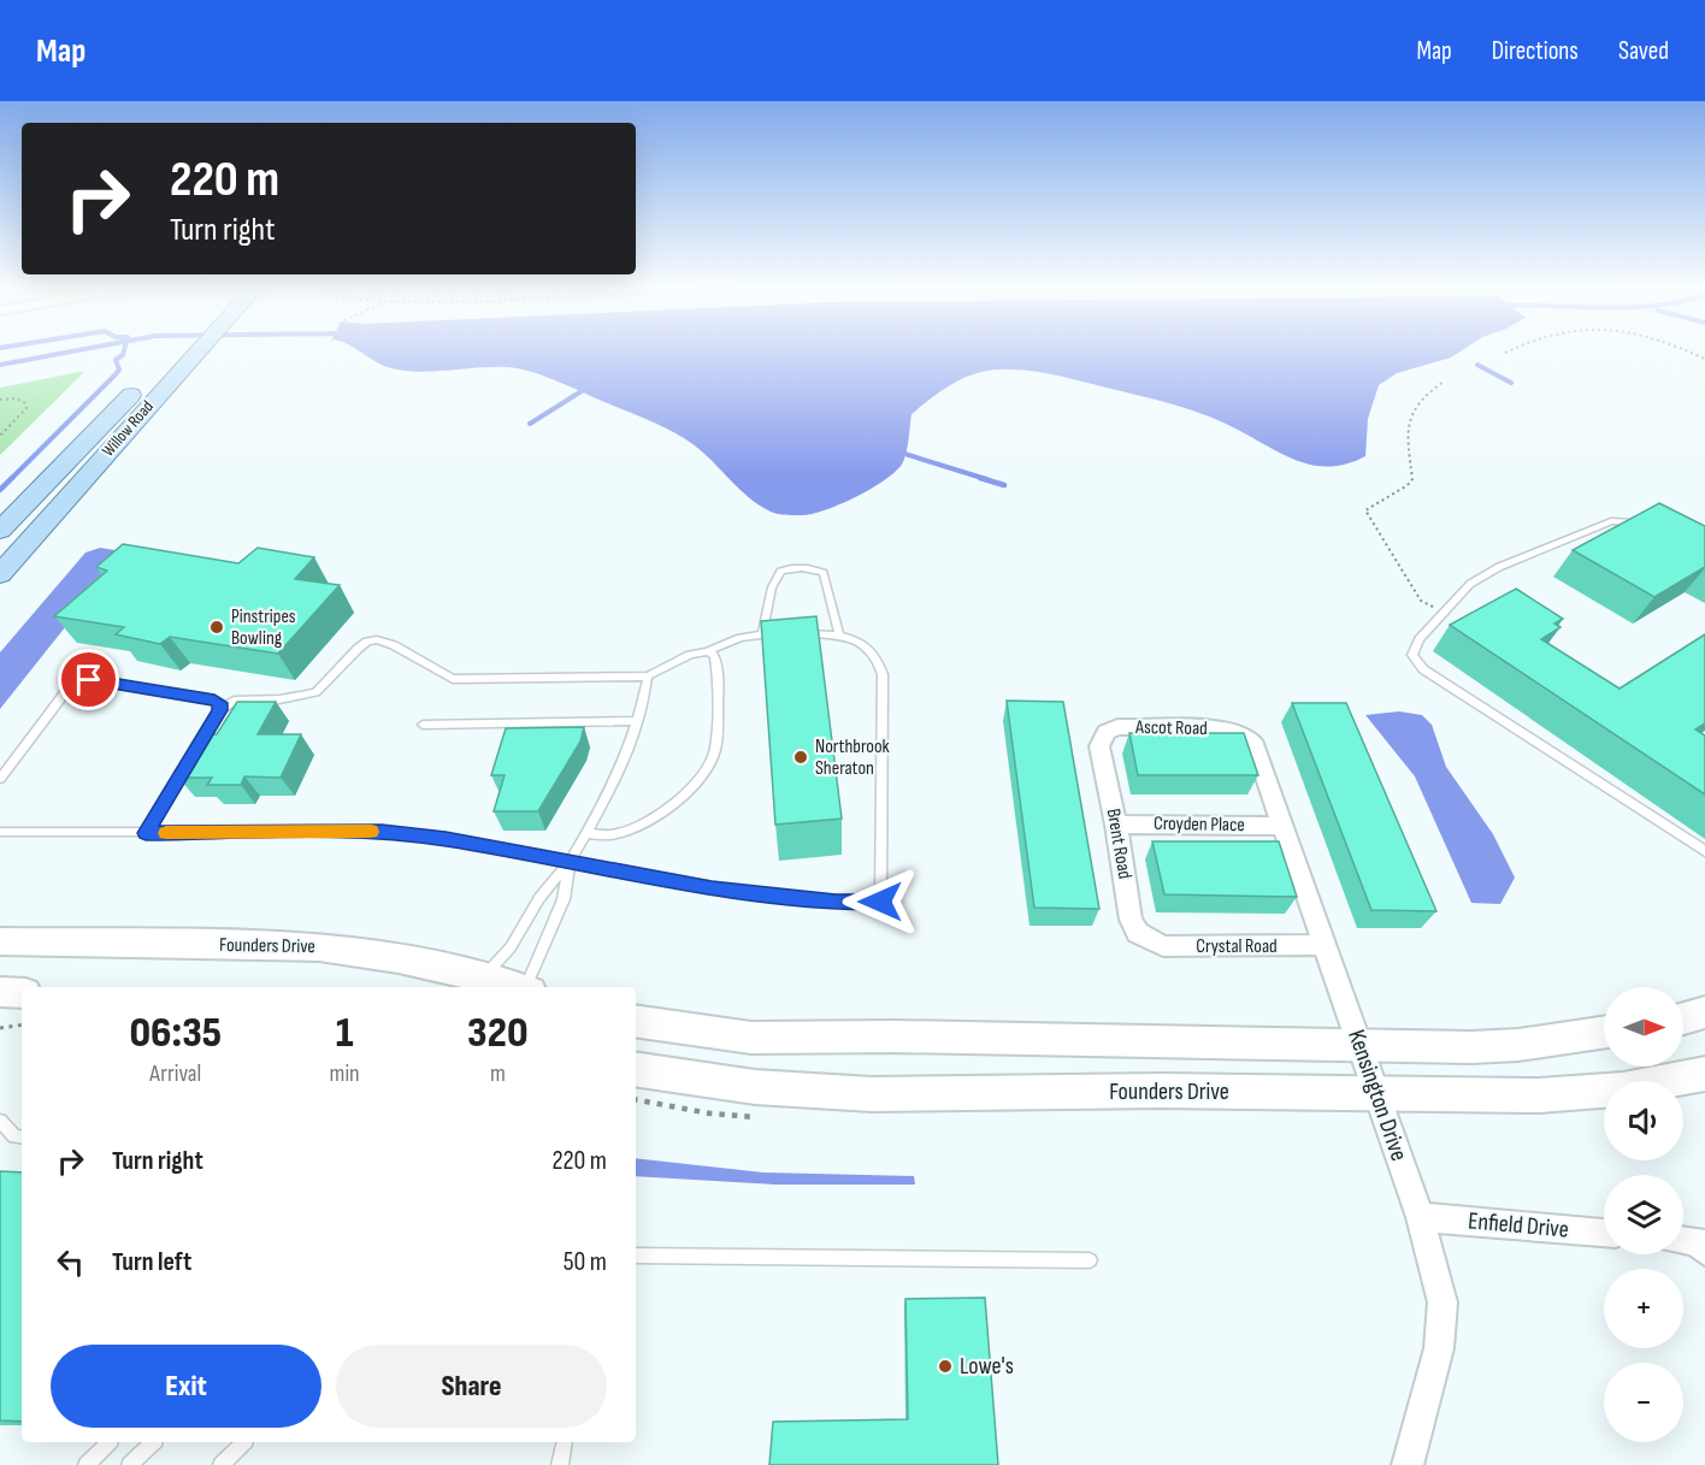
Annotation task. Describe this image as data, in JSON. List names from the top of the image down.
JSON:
{
  "streets": {
    "main road": ["Willow Road", "Founders Drive"],
    "street": [
      "Ascot Road",
      "Croyden Place",
      "Brent Road",
      "Crystal Road",
      "Kensington Drive",
      "Enfield Drive"
    ]
  },
  "crossings": [
    ["Ascot Road", "Brent Road"],
    ["Ascot Road", "Kensington Drive"],
    ["Croyden Place", "Brent Road"],
    ["Croyden Place", "Kensington Drive"],
    ["Brent Road", "Crystal Road"],
    ["Founders Drive", "Kensington Drive"],
    ["Crystal Road", "Kensington Drive"],
    ["Kensington Drive", "Enfield Drive"]
  ],
  "places": ["Pinstripes Bowling", "Northbrook Sheraton", "Lowe's"],
  "north": "right",
  "page": {
    "header": "Map",
    "nav": ["Map", "Directions", "Saved"],
    "turn": ["220 m", "Turn right"],
    "map_buttons": ["+", "−"],
    "eta": [
      "06:35",
      "Arrival",
      "1",
      "min",
      "320",
      "m"
    ],
    "list": [
      {
        "name": "Turn right",
        "value": "220 m"
      },
      {
        "name": "Turn left",
        "value": "50 m"
      }
    ],
    "buttons": ["Exit", "Share"]
  }
}
